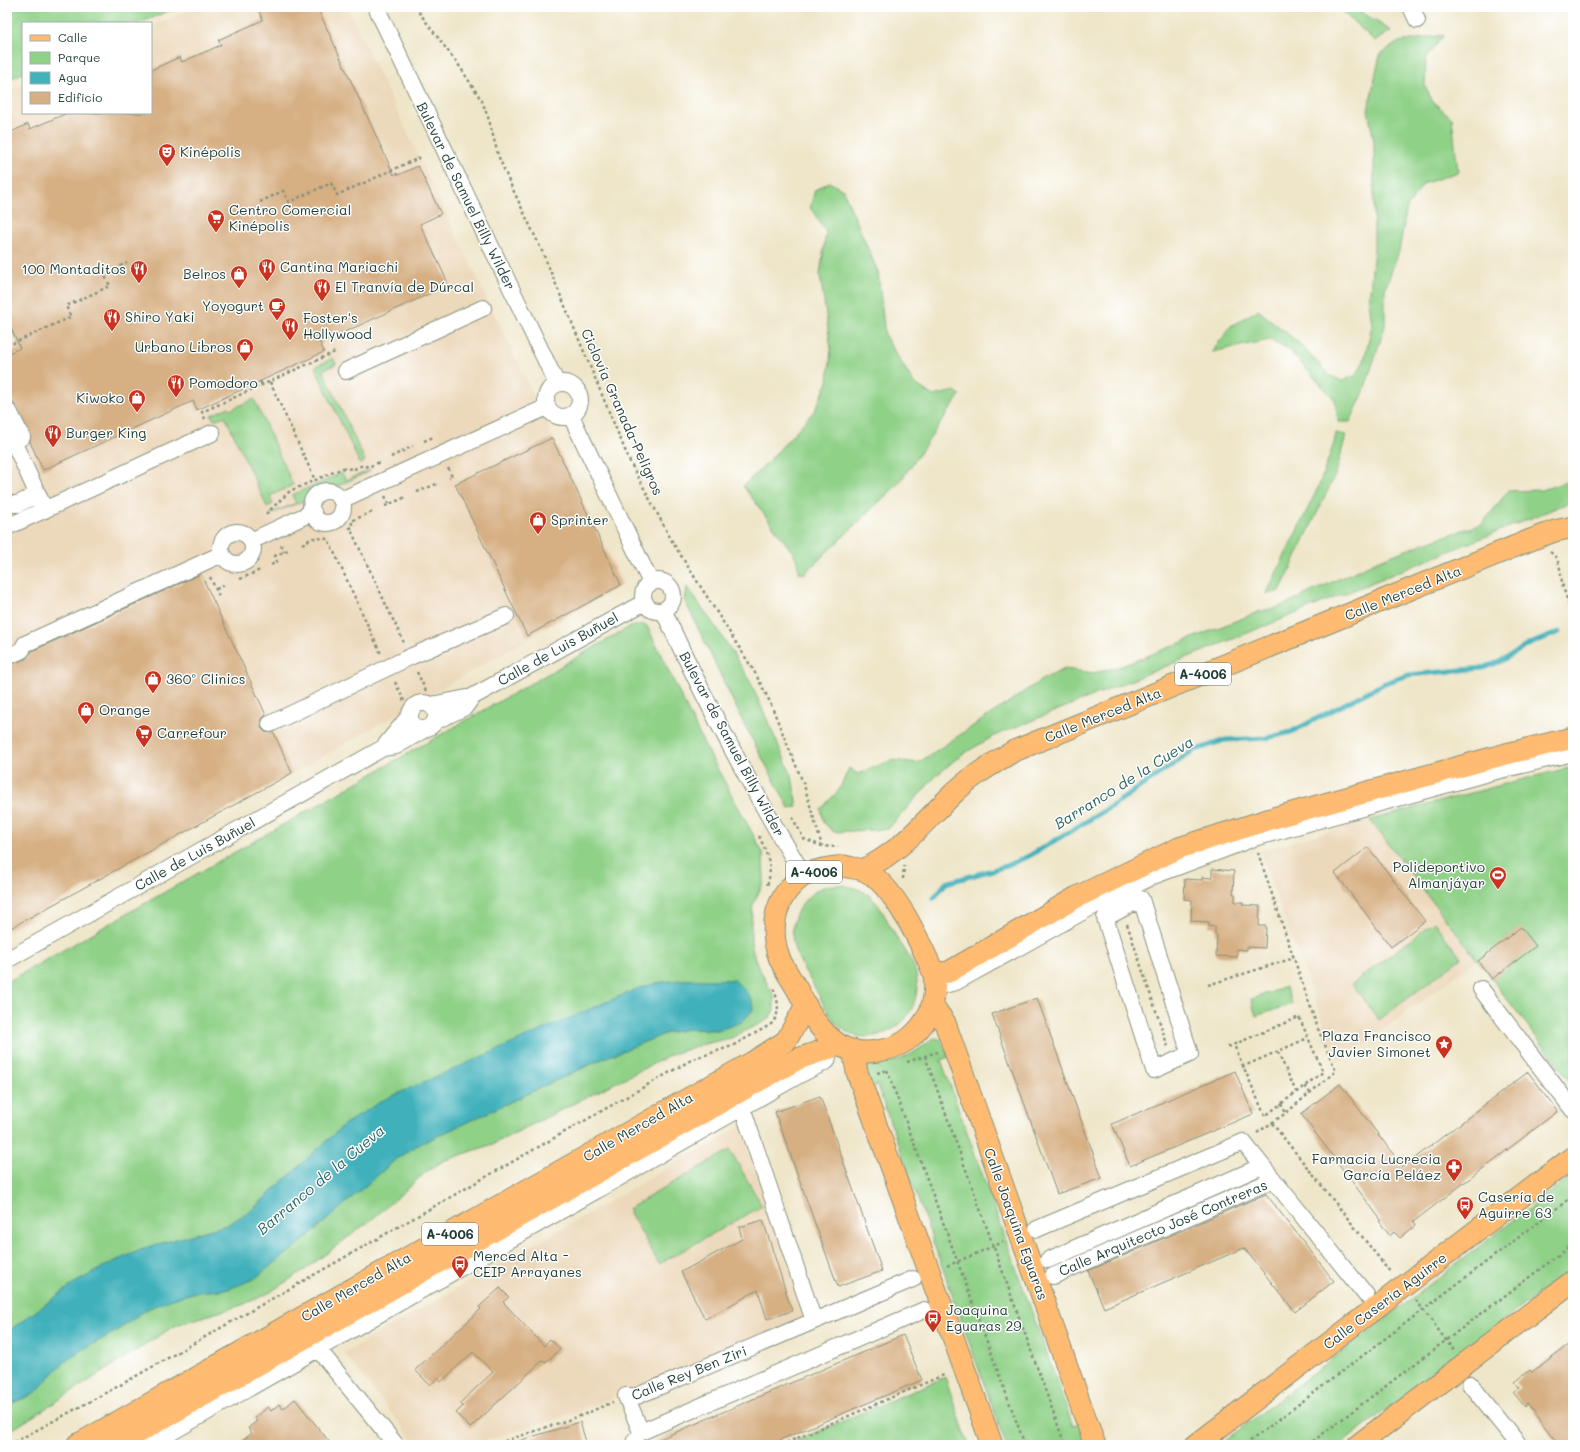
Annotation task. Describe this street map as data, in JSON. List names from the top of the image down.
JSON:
{
  "streets": {
    "main road": [
      "Calle Merced Alta",
      "A-4006",
      "Calle Joaquina Eguaras",
      "Calle Casería Aguirre"
    ],
    "street": [
      "Bulevar de Samuel Billy Wilder",
      "Calle de Luis Buñuel",
      "Calle Arquitecto José Contreras",
      "Calle Rey Ben Ziri"
    ],
    "path": ["Ciclovía Granada-Peligros"]
  },
  "crossings": [
    ["Bulevar de Samuel Billy Wilder", "Calle de Luis Buñuel"],
    ["Bulevar de Samuel Billy Wilder", "A-4006"],
    ["Calle Merced Alta", "A-4006"],
    ["A-4006", "Calle Joaquina Eguaras"]
  ],
  "water": ["Barranco de la Cueva"],
  "places": {
    "theatre": ["Kinépolis"],
    "supermarket": ["Centro Comercial Kinépolis", "Carrefour"],
    "restaurant": [
      "Cantina Mariachi",
      "100 Montaditos",
      "El Tranvía de Dúrcal",
      "Shiro Yaki",
      "Foster's Hollywood",
      "Pomodoro",
      "Burger King"
    ],
    "shop": [
      "Belros",
      "Urbano Libros",
      "Kiwoko",
      "Sprinter",
      "360º Clinics",
      "Orange"
    ],
    "cafe": ["Yoyogurt"],
    "sports": ["Polideportivo Almanjáyar"],
    "place": ["Plaza Francisco Javier Simonet"],
    "pharmacy": ["Farmacia Lucrecia García Peláez"],
    "bus stop": ["Casería de Aguirre 63", "Merced Alta - CEIP Arrayanes", "Joaquina Eguaras 29"]
  },
  "legend": [
    "Calle",
    "Parque",
    "Agua",
    "Edificio"
  ]
}
